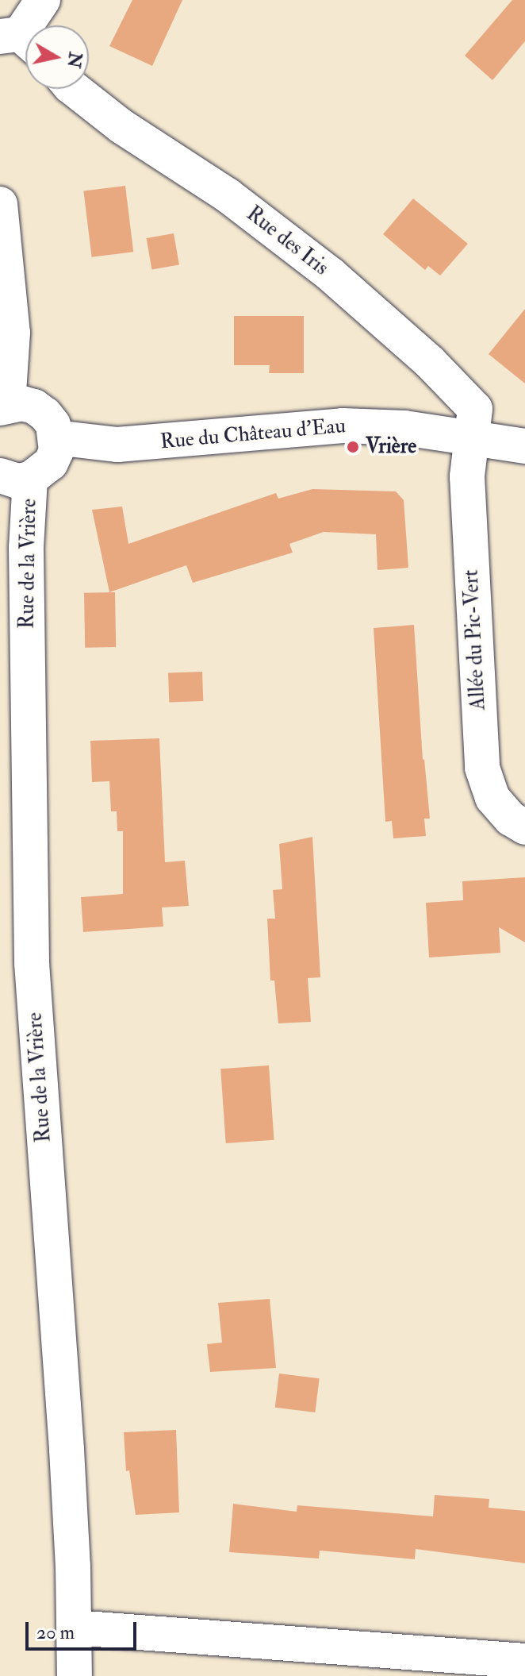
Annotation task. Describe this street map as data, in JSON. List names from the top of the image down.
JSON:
{
  "streets": {
    "street": [
      "Rue des Iris",
      "Rue du Château d'Eau",
      "Rue de la Vrière",
      "Allée du Pic-Vert"
    ]
  },
  "crossings": [
    ["Rue des Iris", "Rue du Château d'Eau"],
    ["Rue des Iris", "Allée du Pic-Vert"],
    ["Rue du Château d'Eau", "Allée du Pic-Vert"]
  ],
  "places": ["Vrière"],
  "scale_bar": "20 m",
  "north": "right"
}
